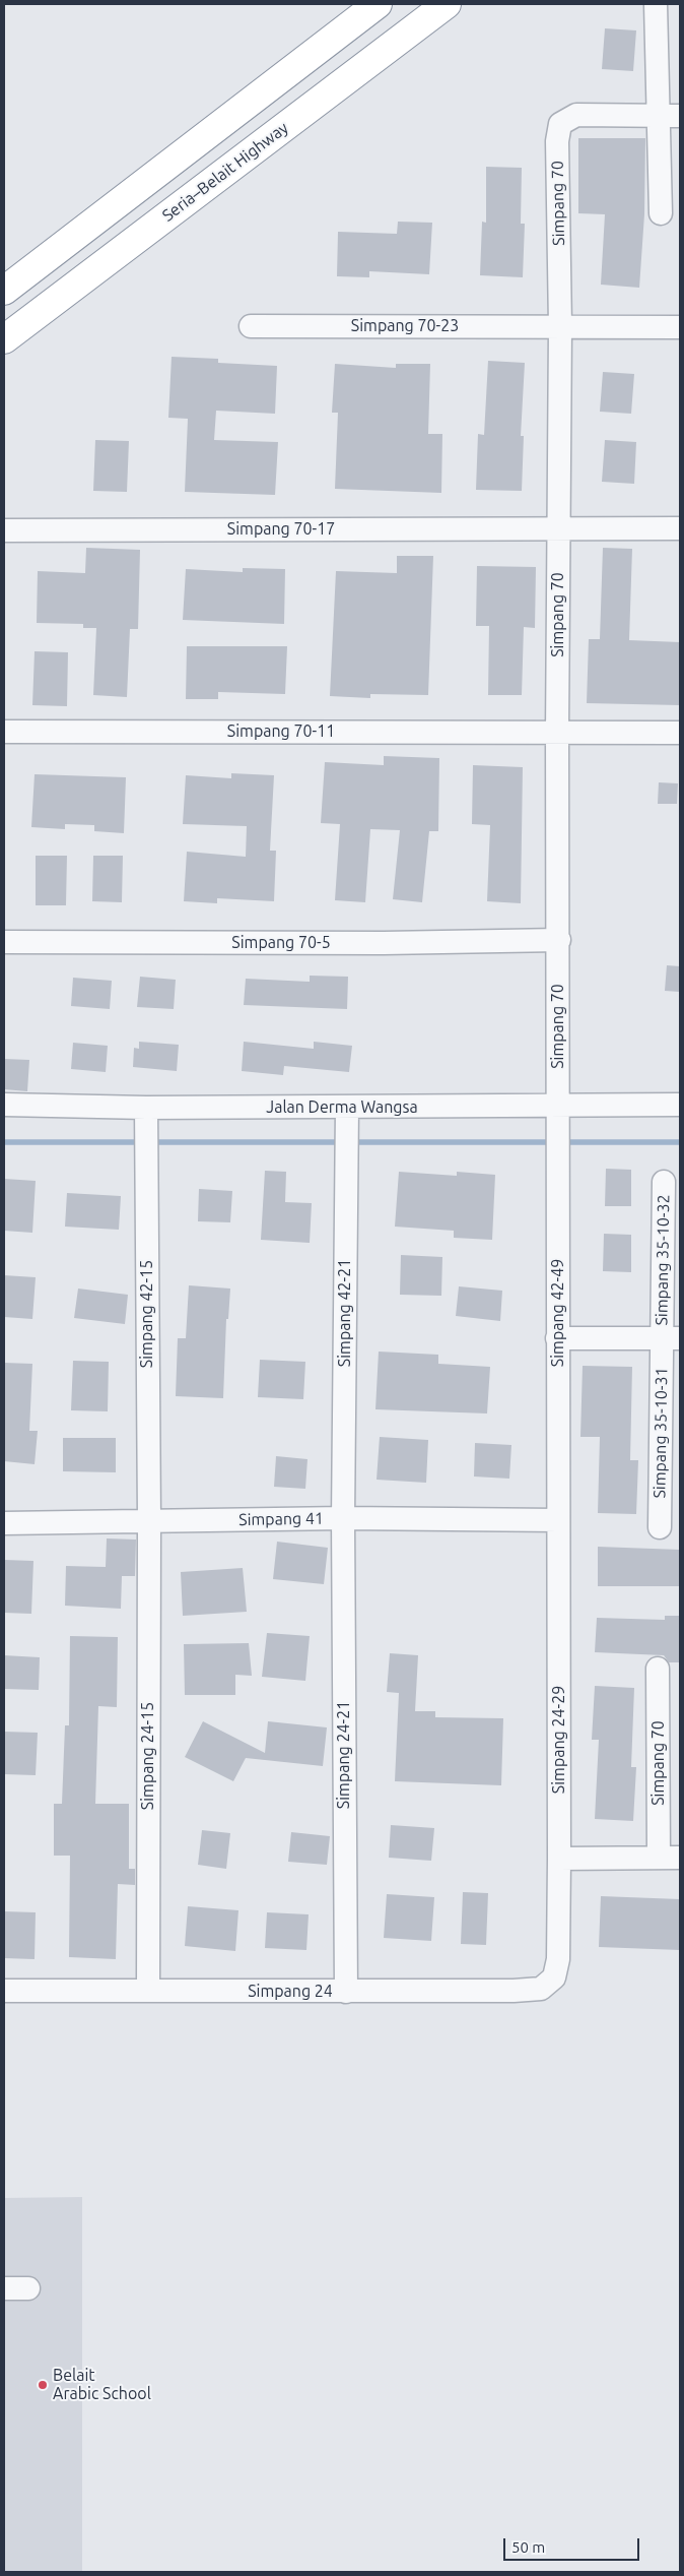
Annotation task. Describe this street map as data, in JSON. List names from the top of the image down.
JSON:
{
  "streets": {
    "highway": ["Seria–Belait Highway"],
    "street": [
      "Simpang 70",
      "Simpang 70-23",
      "Simpang 70-17",
      "Simpang 70-11",
      "Simpang 70-5",
      "Jalan Derma Wangsa",
      "Simpang 35-10-32",
      "Simpang 42-21",
      "Simpang 42-49",
      "Simpang 42-15",
      "Simpang 35-10-31",
      "Simpang 41",
      "Simpang 24-29",
      "Simpang 24-21",
      "Simpang 24-15",
      "Simpang 24"
    ]
  },
  "crossings": [
    ["Simpang 70", "Simpang 70-23"],
    ["Simpang 70", "Simpang 70-17"],
    ["Simpang 70", "Simpang 70-11"],
    ["Simpang 70", "Simpang 70-5"],
    ["Simpang 70", "Jalan Derma Wangsa"],
    ["Simpang 70", "Simpang 42-49"],
    ["Jalan Derma Wangsa", "Simpang 42-21"],
    ["Jalan Derma Wangsa", "Simpang 42-49"],
    ["Jalan Derma Wangsa", "Simpang 42-15"],
    ["Simpang 35-10-32", "Simpang 35-10-31"],
    ["Simpang 42-21", "Simpang 41"],
    ["Simpang 42-21", "Simpang 24-21"],
    ["Simpang 42-49", "Simpang 41"],
    ["Simpang 42-49", "Simpang 24-29"],
    ["Simpang 42-15", "Simpang 41"],
    ["Simpang 42-15", "Simpang 24-15"],
    ["Simpang 41", "Simpang 24-29"],
    ["Simpang 41", "Simpang 24-21"],
    ["Simpang 41", "Simpang 24-15"],
    ["Simpang 24-29", "Simpang 24"],
    ["Simpang 24-21", "Simpang 24"],
    ["Simpang 24-15", "Simpang 24"]
  ],
  "places": ["Belait Arabic School"],
  "scale_bar": "50 m"
}
